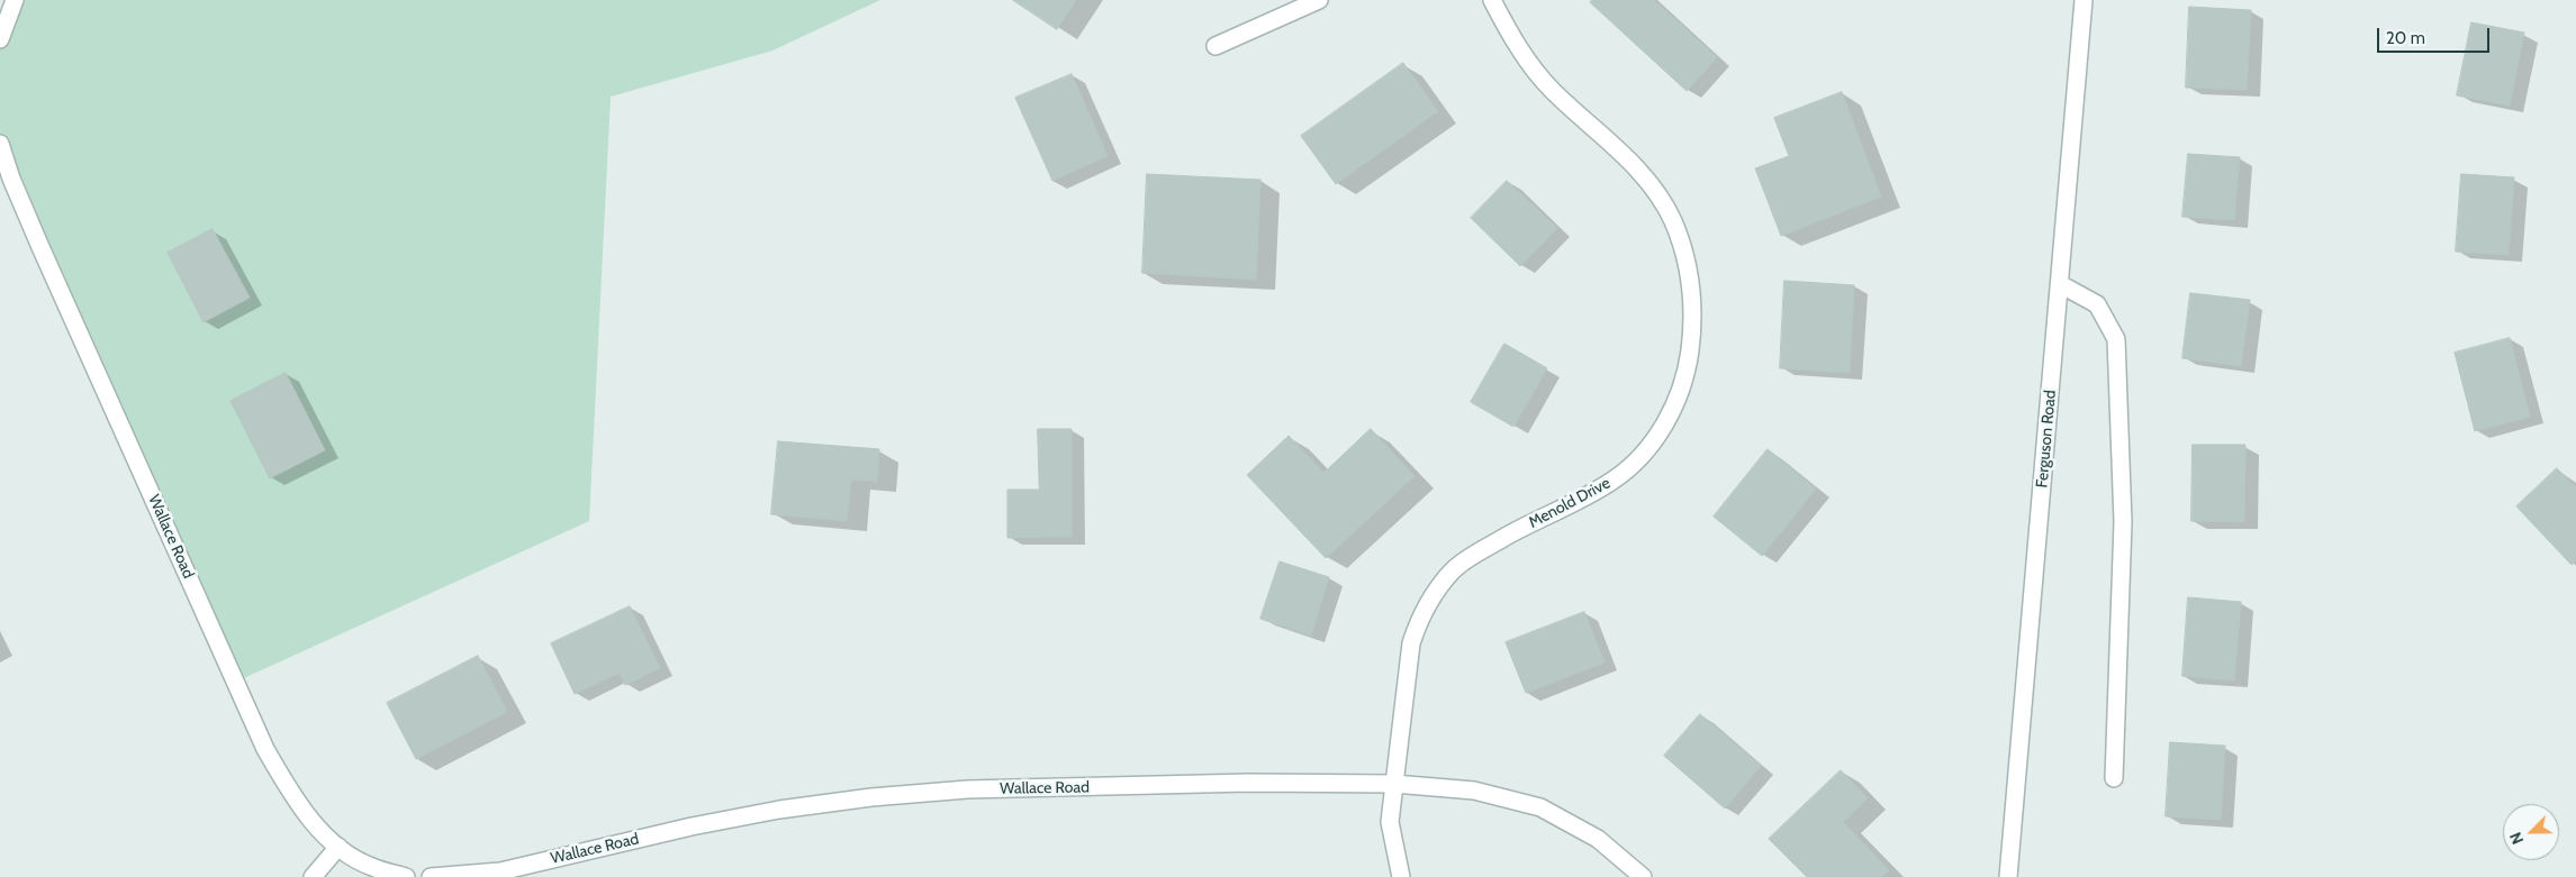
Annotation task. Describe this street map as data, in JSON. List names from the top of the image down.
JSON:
{
  "streets": {
    "street": ["Ferguson Road", "Menold Drive", "Wallace Road"]
  },
  "crossings": [
    ["Menold Drive", "Wallace Road"]
  ],
  "scale_bar": "20 m",
  "north": "bottom left"
}
